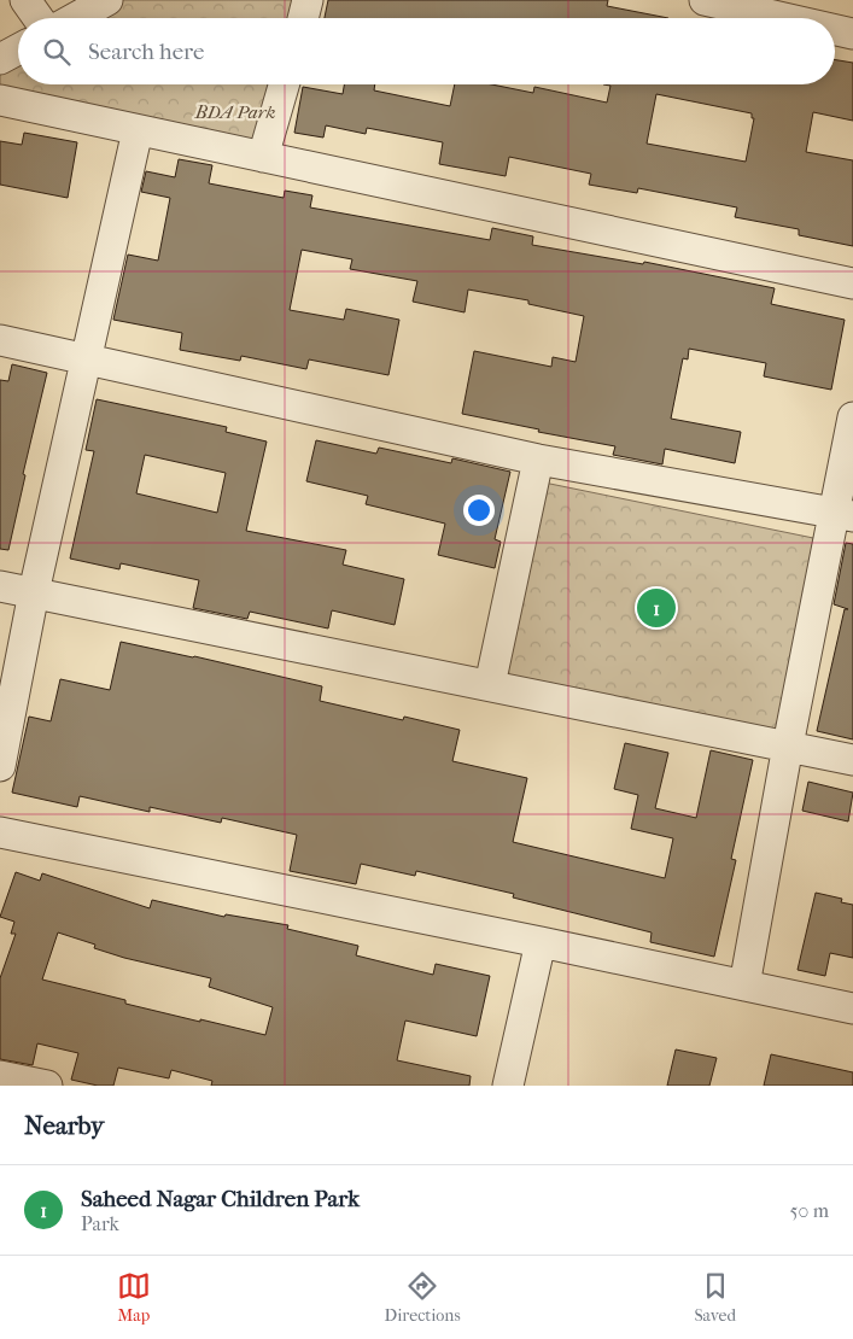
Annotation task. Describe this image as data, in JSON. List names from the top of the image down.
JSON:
{
  "parks": ["BDA Park"],
  "page": {
    "search": "Search here",
    "pins": "1",
    "heading": "Nearby",
    "list": [
      {
        "mark": "1",
        "name": "Saheed Nagar Children Park",
        "note": "Park",
        "value": "50 m"
      }
    ],
    "nav": ["Map", "Directions", "Saved"]
  }
}
